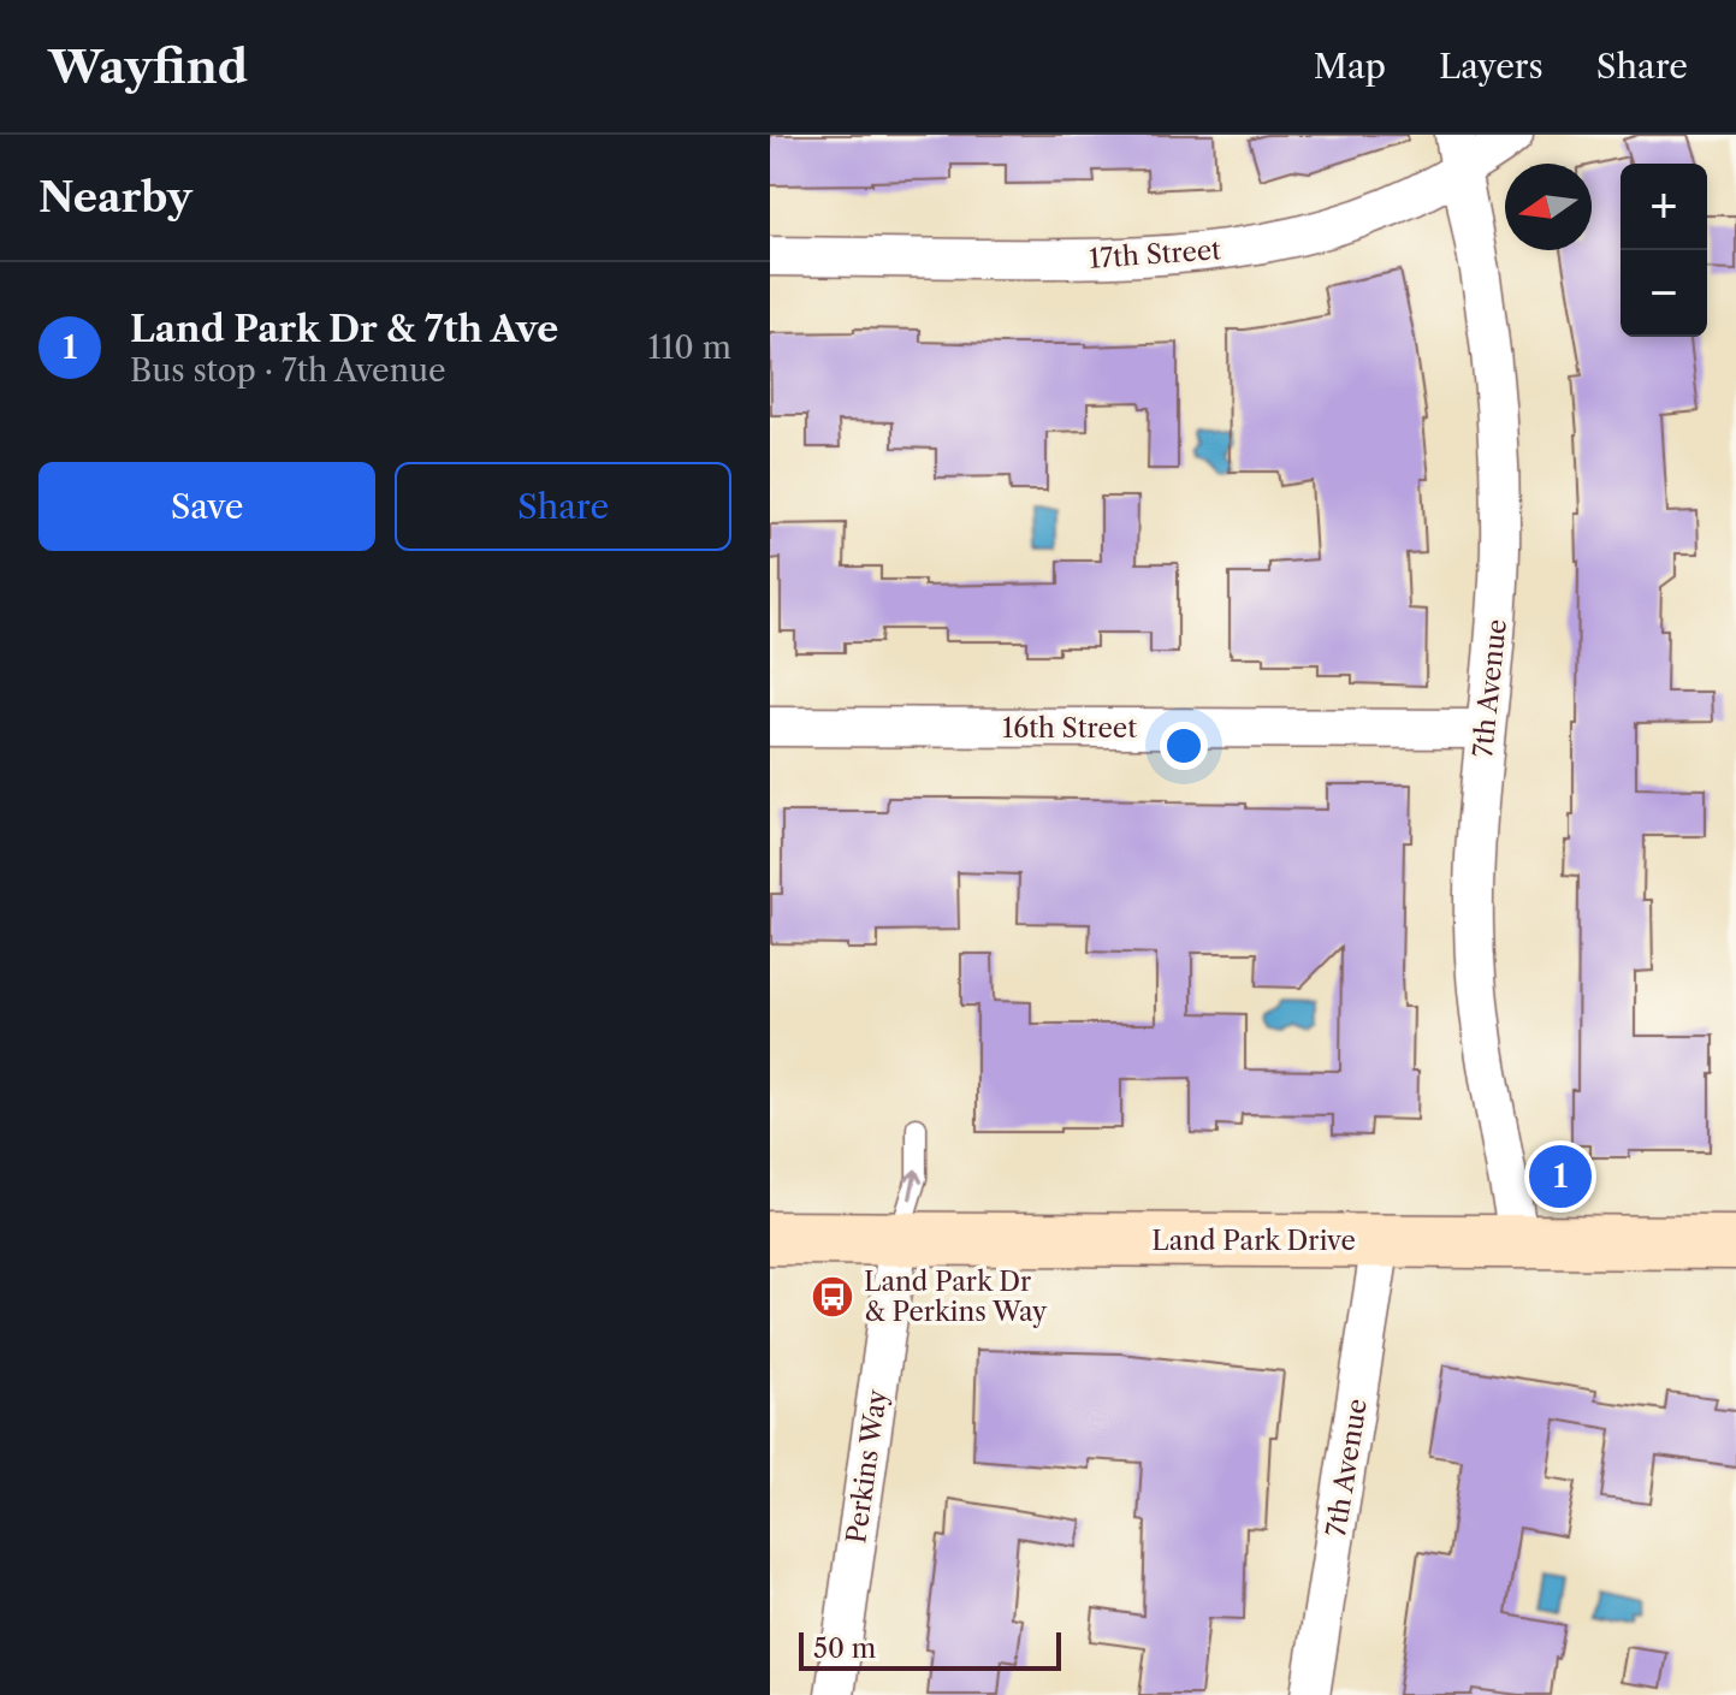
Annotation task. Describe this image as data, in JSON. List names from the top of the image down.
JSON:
{
  "streets": {
    "main road": ["Land Park Drive"],
    "street": [
      "17th Street",
      "7th Avenue",
      "16th Street",
      "Perkins Way"
    ]
  },
  "crossings": [
    ["17th Street", "7th Avenue"],
    ["7th Avenue", "16th Street"],
    ["7th Avenue", "Land Park Drive"],
    ["Land Park Drive", "Perkins Way"]
  ],
  "places": {
    "bus stop": ["Land Park Dr & Perkins Way"]
  },
  "scale_bar": "50 m",
  "north": "left",
  "page": {
    "header": "Wayfind",
    "nav": ["Map", "Layers", "Share"],
    "heading": "Nearby",
    "map_buttons": ["+", "−"],
    "list": [
      {
        "mark": "1",
        "name": "Land Park Dr & 7th Ave",
        "note": "Bus stop · 7th Avenue",
        "value": "110 m"
      }
    ],
    "buttons": ["Save", "Share"],
    "pins": "1",
    "scale": "50 m"
  }
}
